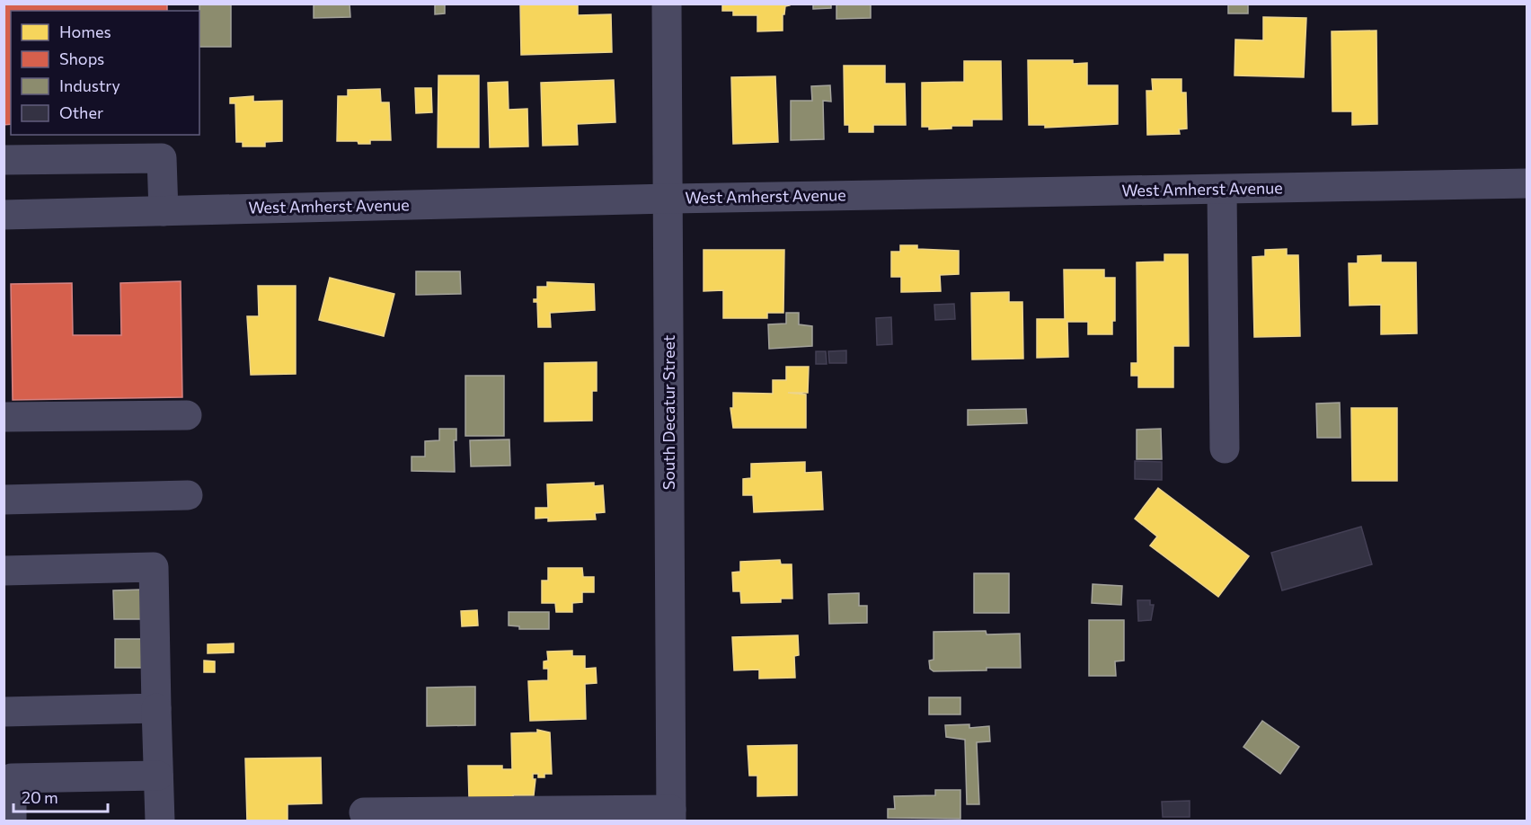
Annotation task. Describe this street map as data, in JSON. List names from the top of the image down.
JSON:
{
  "streets": {
    "street": ["West Amherst Avenue", "South Decatur Street"]
  },
  "crossings": [
    ["West Amherst Avenue", "South Decatur Street"]
  ],
  "legend": [
    "Homes",
    "Shops",
    "Industry",
    "Other"
  ],
  "scale_bar": "20 m"
}
